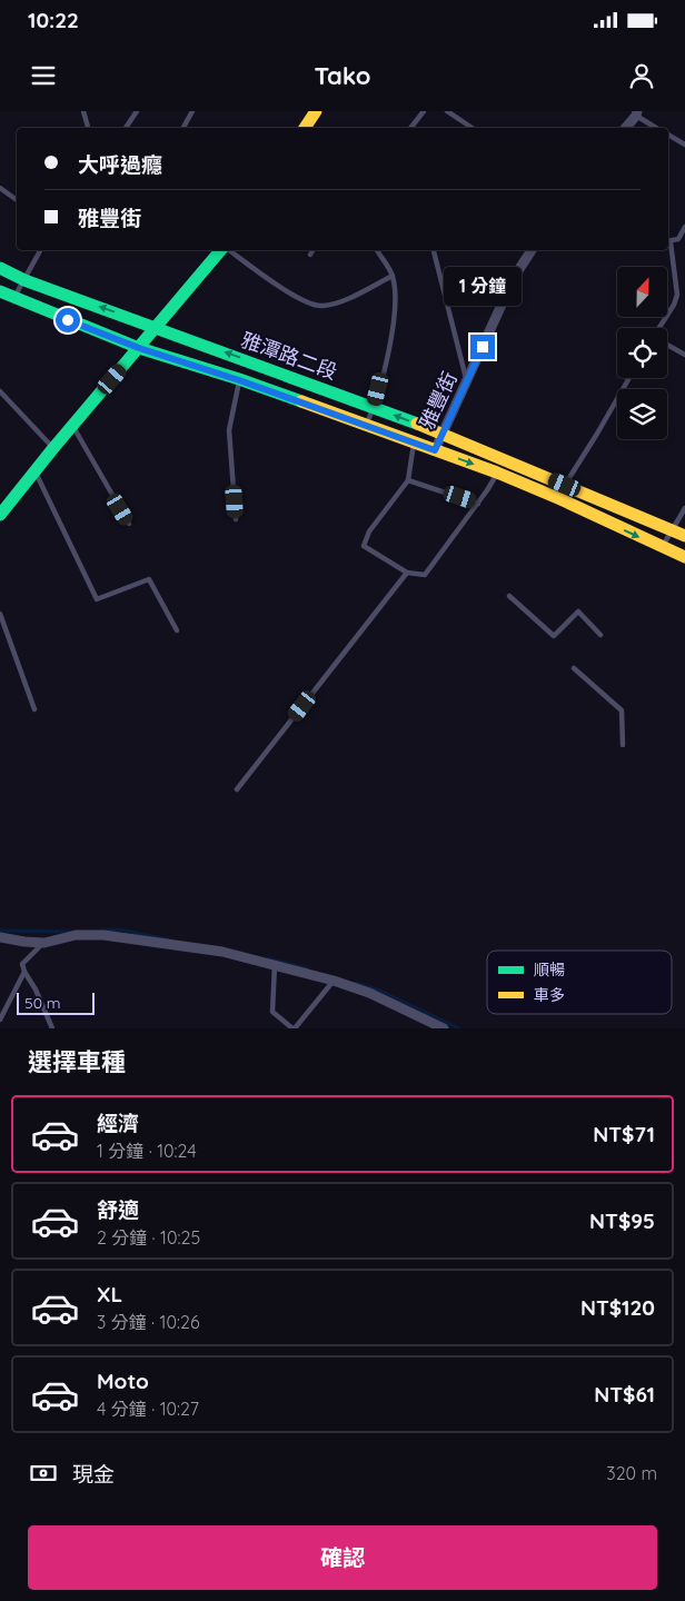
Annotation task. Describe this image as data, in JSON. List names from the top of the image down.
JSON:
{
  "streets": {
    "street": ["雅潭路二段", "雅豐街"]
  },
  "crossings": [
    ["雅潭路二段", "雅豐街"]
  ],
  "legend": ["順暢", "車多"],
  "scale_bar": "50 m",
  "north": "top",
  "page": {
    "status": "10:22",
    "header": "Tako",
    "banner": ["大呼過癮", "雅豐街"],
    "bubble": "1 分鐘",
    "scale": "50 m",
    "heading": "選擇車種",
    "list": [
      {
        "name": "經濟",
        "note": "1 分鐘 · 10:24",
        "value": "NT$71"
      },
      {
        "name": "舒適",
        "note": "2 分鐘 · 10:25",
        "value": "NT$95"
      },
      {
        "name": "XL",
        "note": "3 分鐘 · 10:26",
        "value": "NT$120"
      },
      {
        "name": "Moto",
        "note": "4 分鐘 · 10:27",
        "value": "NT$61"
      }
    ],
    "pay": ["現金", "320 m"],
    "buttons": "確認"
  }
}
